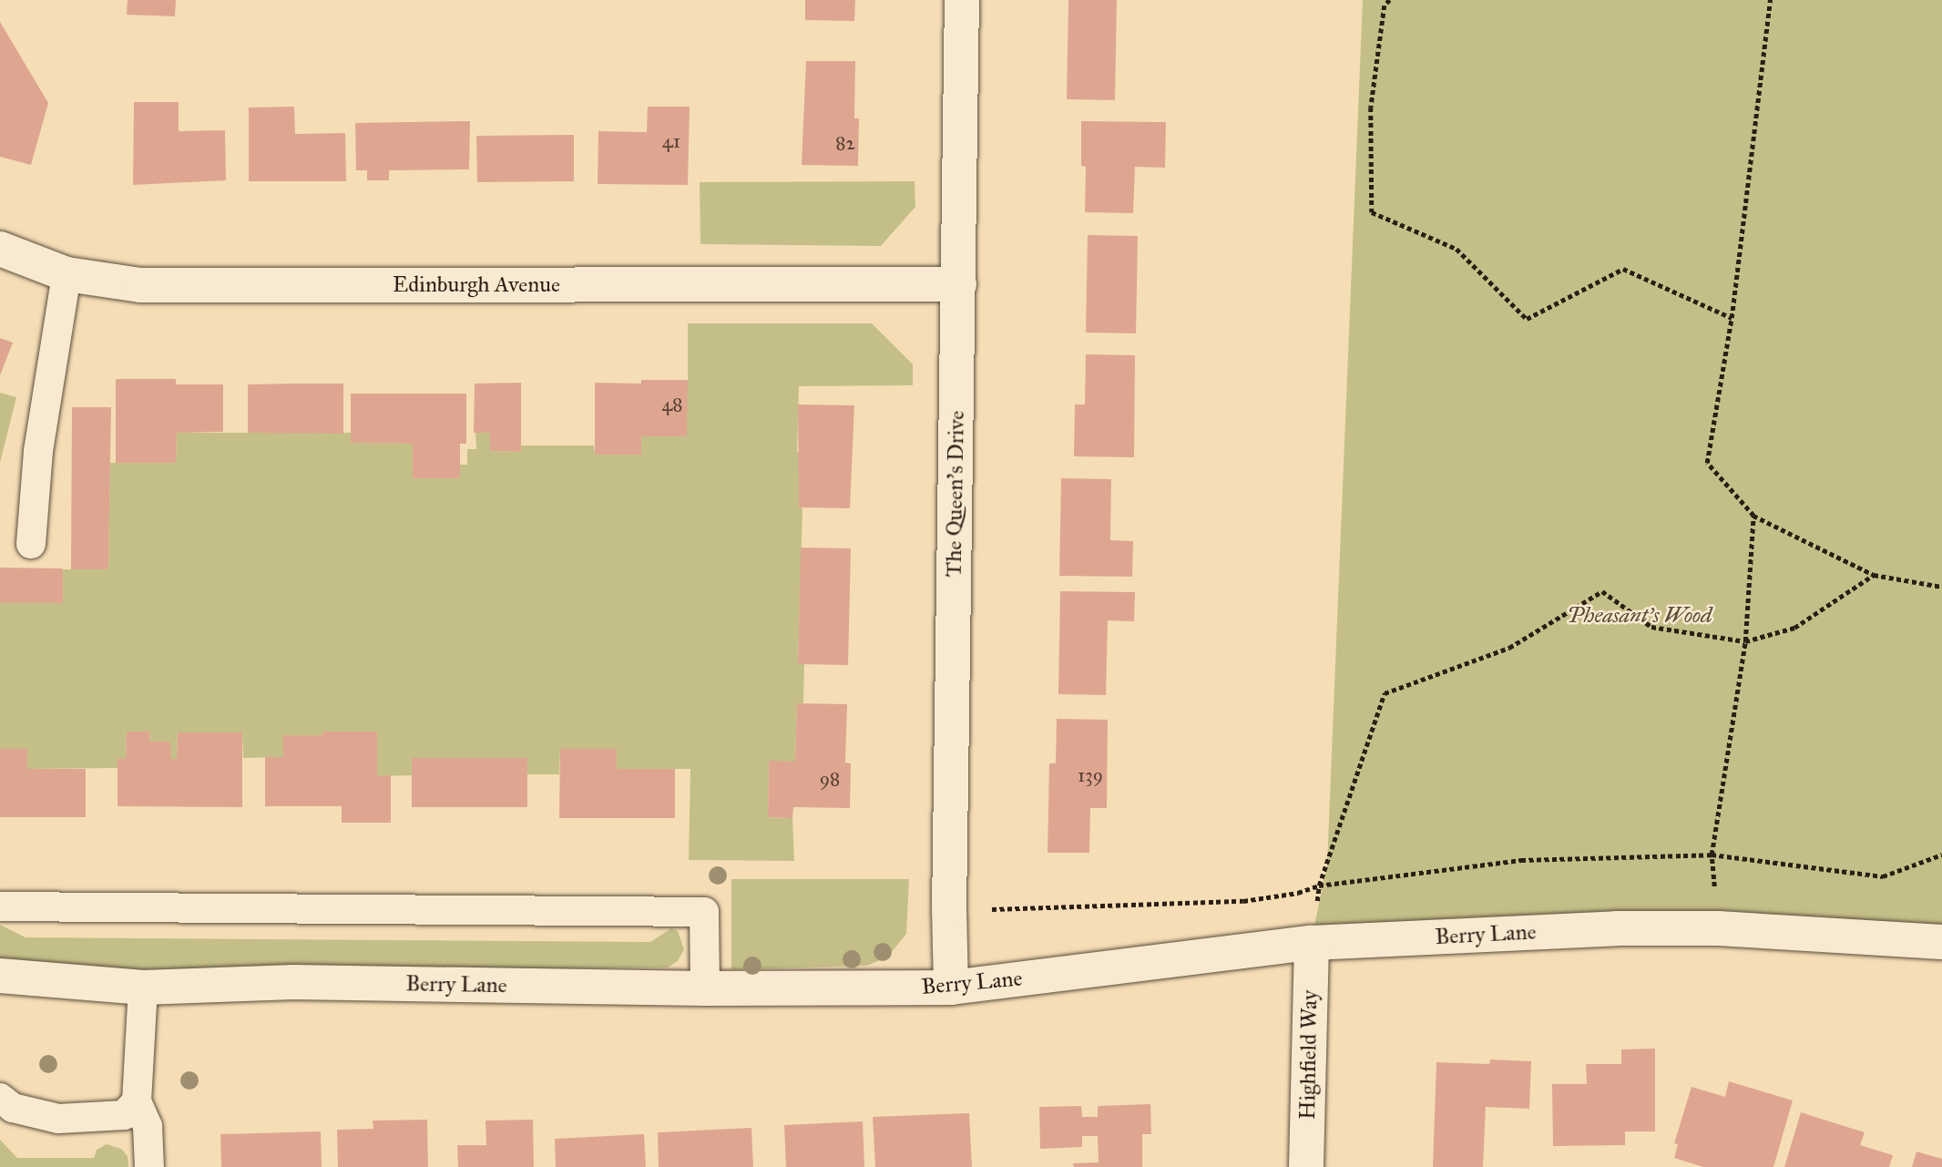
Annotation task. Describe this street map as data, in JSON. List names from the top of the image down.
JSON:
{
  "streets": {
    "street": [
      "Edinburgh Avenue",
      "The Queen's Drive",
      "Berry Lane",
      "Highfield Way"
    ]
  },
  "crossings": [
    ["Edinburgh Avenue", "The Queen's Drive"],
    ["The Queen's Drive", "Berry Lane"],
    ["Berry Lane", "Highfield Way"]
  ],
  "parks": ["Pheasant's Wood"],
  "house_numbers": [
    "41",
    "82",
    "48",
    "139",
    "98"
  ]
}
